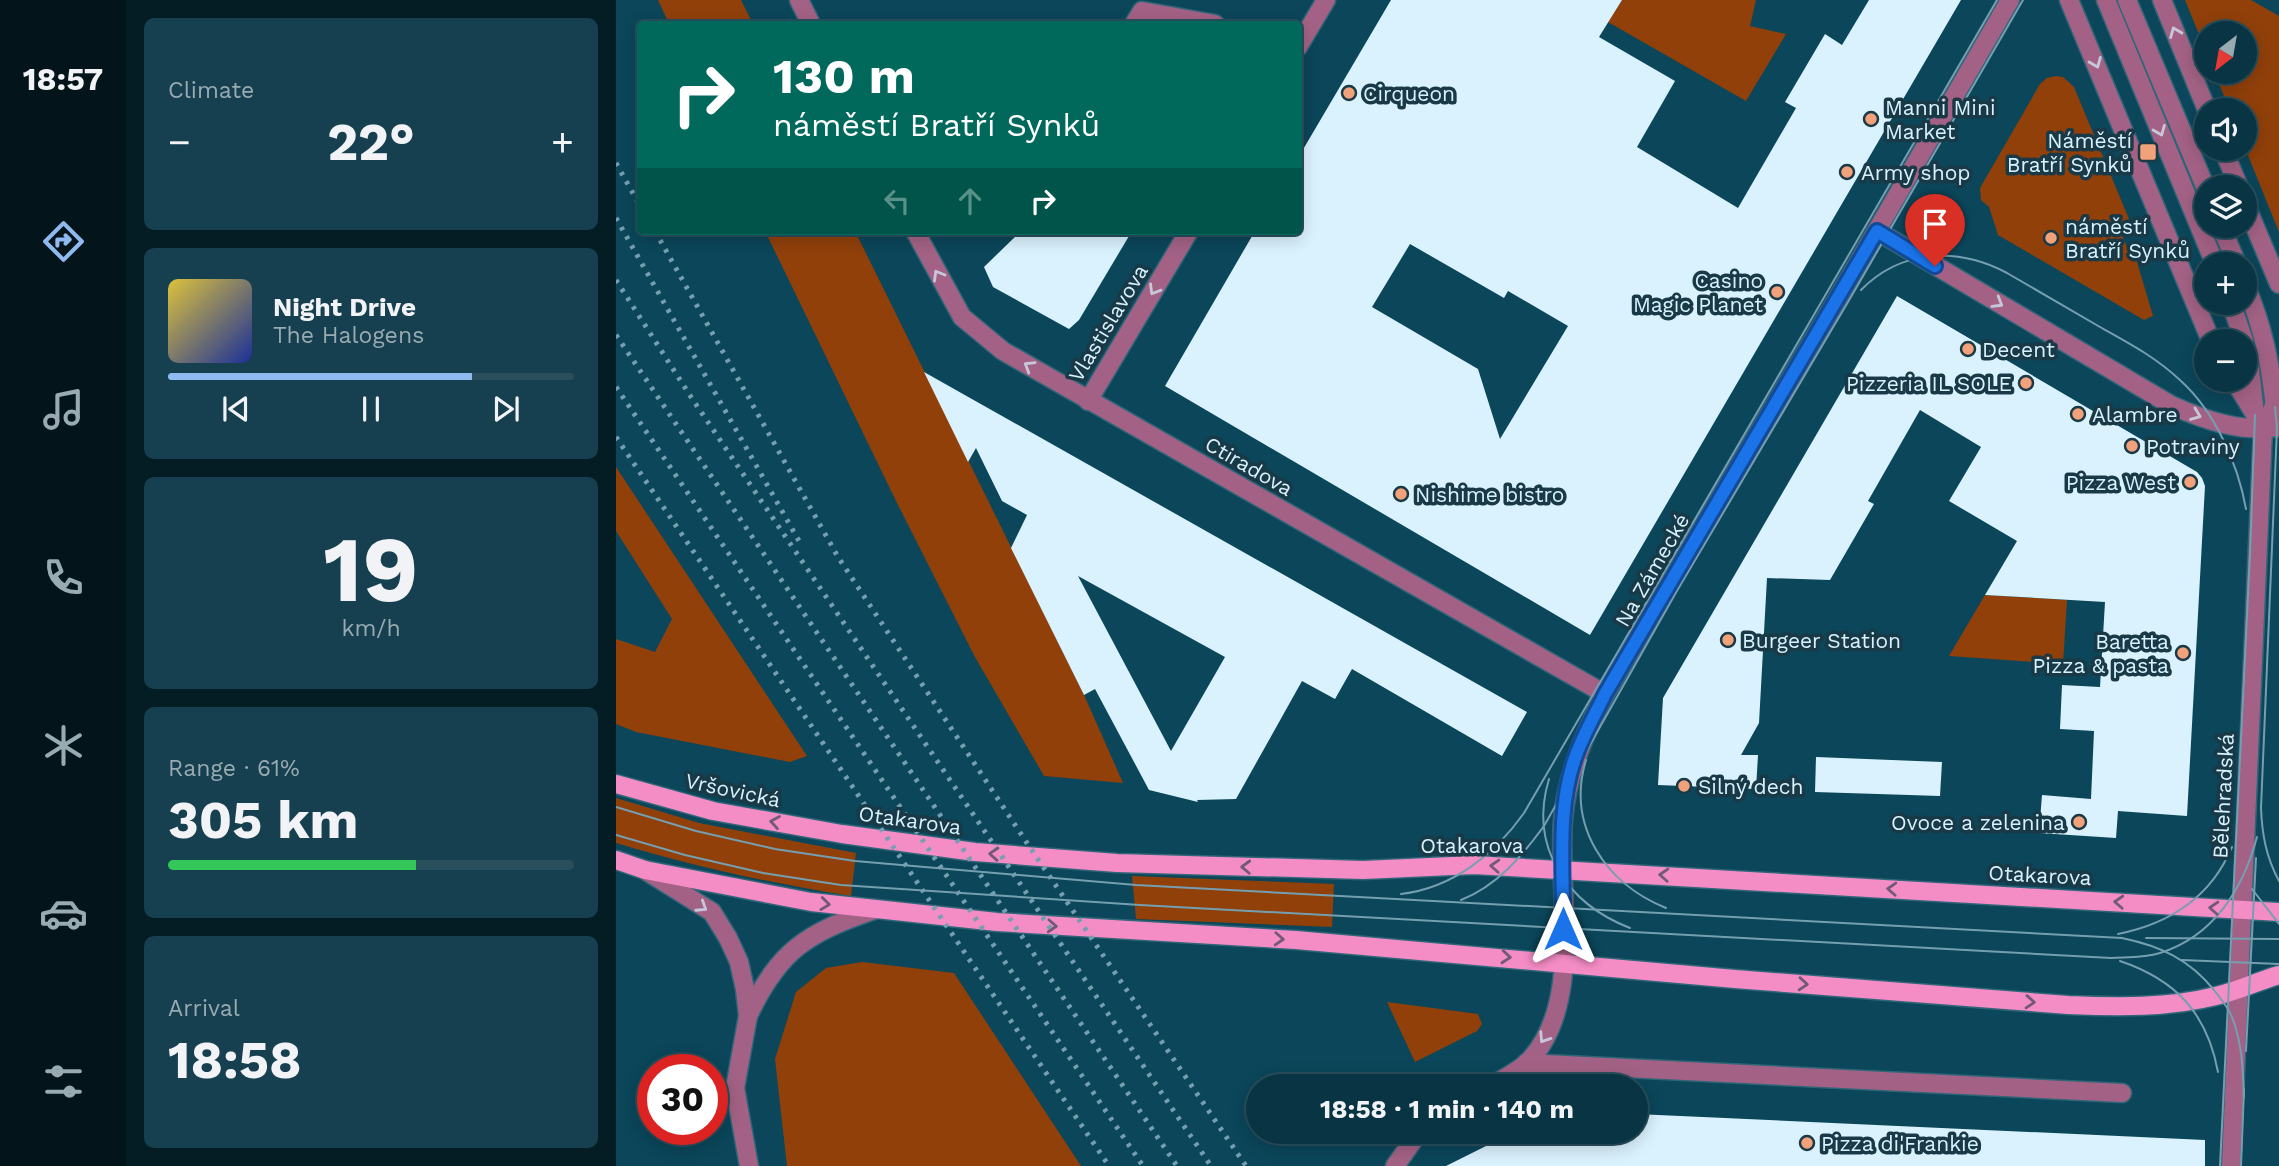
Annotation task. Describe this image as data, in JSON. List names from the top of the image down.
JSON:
{
  "streets": {
    "main road": ["Vršovická", "Otakarova"],
    "street": [
      "Vlastislavova",
      "Ctiradova",
      "Na Zámecké",
      "Bělehradská"
    ]
  },
  "crossings": [
    ["Vlastislavova", "Ctiradova"],
    ["Ctiradova", "Na Zámecké"],
    ["Na Zámecké", "Otakarova"],
    ["Vršovická", "Otakarova"],
    ["Bělehradská", "Otakarova"]
  ],
  "one_way": ["Vlastislavova"],
  "places": {
    "other": [
      "Cirqueon",
      "Manni Mini Market",
      "Army shop",
      "náměstí Bratří Synků",
      "Casino Magic Planet",
      "Decent",
      "Pizzeria IL SOLE",
      "Alambre",
      "Potraviny",
      "Pizza West",
      "Nishime bistro",
      "Burgeer Station",
      "Baretta Pizza & pasta",
      "Silný dech",
      "Ovoce a zelenina",
      "Pizza di'Frankie"
    ],
    "transit": ["Náměstí Bratří Synků"]
  },
  "north": "bottom left",
  "page": {
    "tabs": "18:57",
    "tile": [
      "Climate",
      ["19", "km/h"],
      ["Range · 61%", "305 km"],
      ["Arrival", "18:58"]
    ],
    "map_buttons": ["+", "−"],
    "turn": ["130 m", "náměstí Bratří Synků"],
    "heat": ["−", "22°", "+"],
    "song": ["Night Drive", "The Halogens"],
    "limit": "30",
    "trip": "18:58 · 1 min · 140 m"
  }
}
